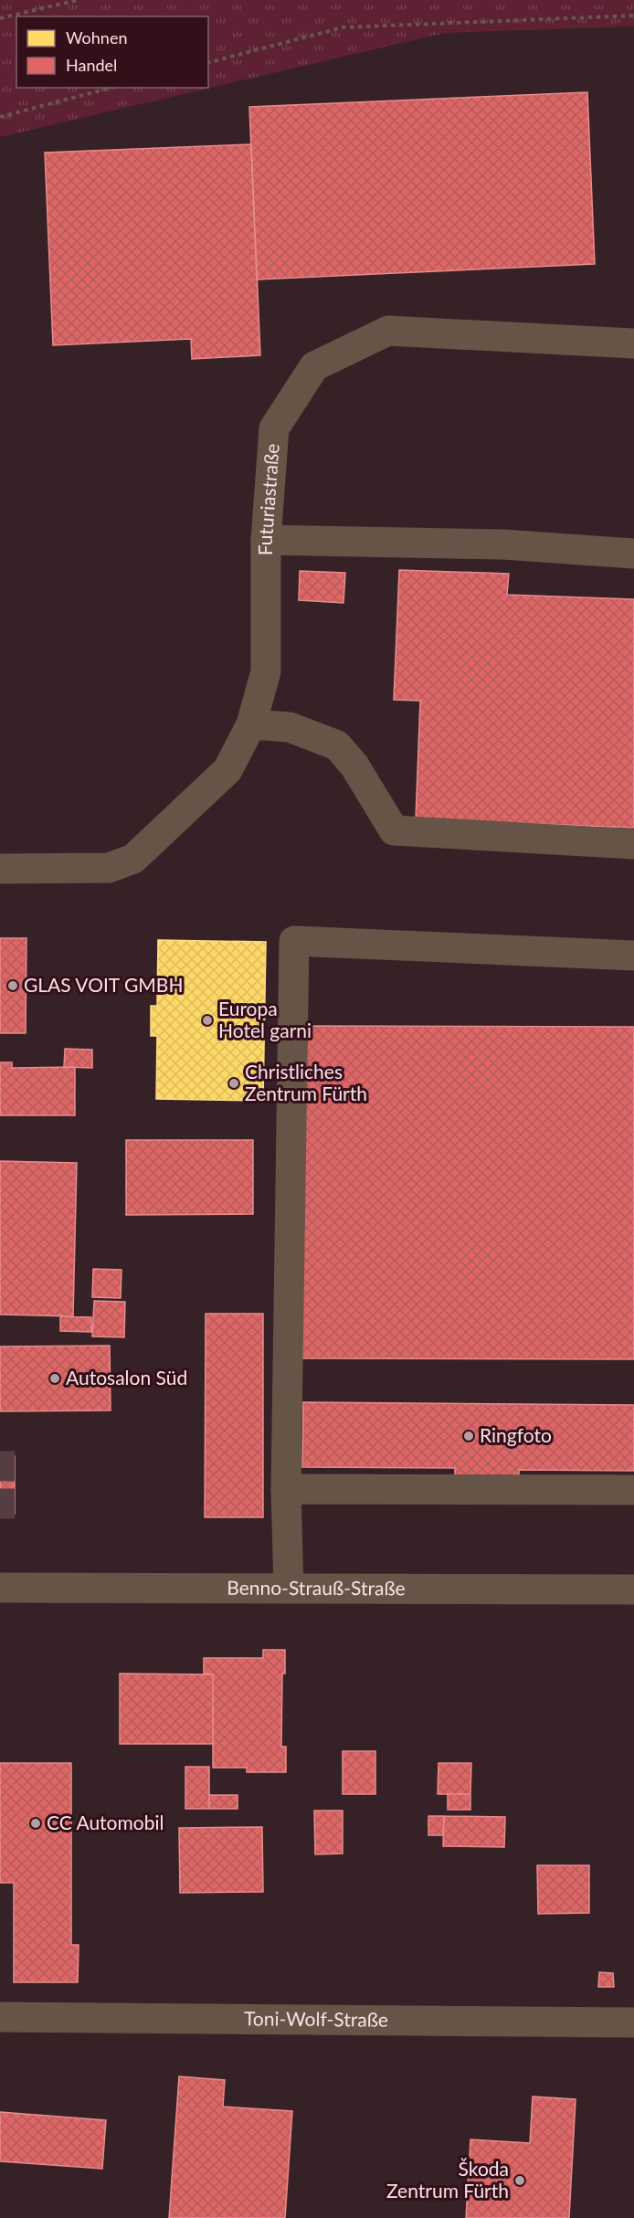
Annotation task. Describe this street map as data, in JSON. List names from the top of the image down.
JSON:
{
  "streets": {
    "street": ["Futuriastraße", "Benno-Strauß-Straße", "Toni-Wolf-Straße"]
  },
  "places": [
    "GLAS VOIT GMBH",
    "Europa Hotel garni",
    "Christliches Zentrum Fürth",
    "Autosalon Süd",
    "Ringfoto",
    "CC Automobil",
    "Škoda Zentrum Fürth"
  ],
  "legend": ["Wohnen", "Handel"]
}
